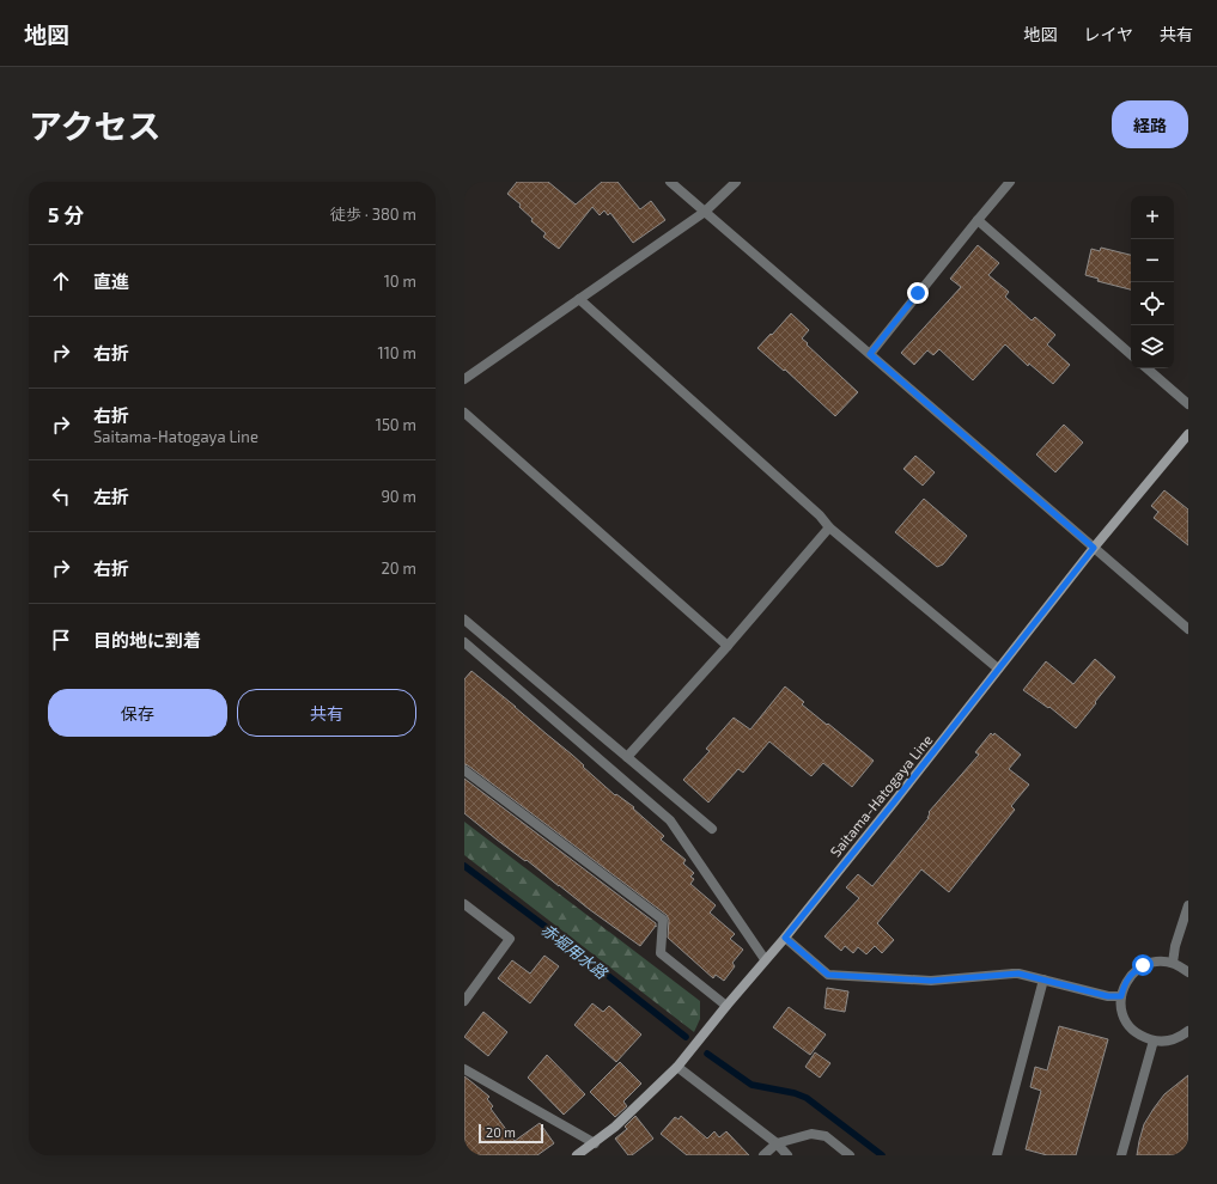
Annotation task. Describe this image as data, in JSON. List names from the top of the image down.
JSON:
{
  "streets": {
    "main road": ["Saitama-Hatogaya Line"]
  },
  "water": ["赤堀用水路"],
  "scale_bar": "20 m",
  "page": {
    "header": "地図",
    "nav": ["地図", "レイヤ", "共有"],
    "title": "アクセス",
    "buttons": [
      "経路",
      ["保存", "共有"]
    ],
    "heading": ["5 分", "徒歩 · 380 m"],
    "map_buttons": ["+", "−"],
    "list": [
      ["直進", "10 m"],
      ["右折", "110 m"],
      ["右折", "Saitama-Hatogaya Line", "150 m"],
      ["左折", "90 m"],
      ["右折", "20 m"],
      "目的地に到着"
    ],
    "scale": "20 m"
  }
}
